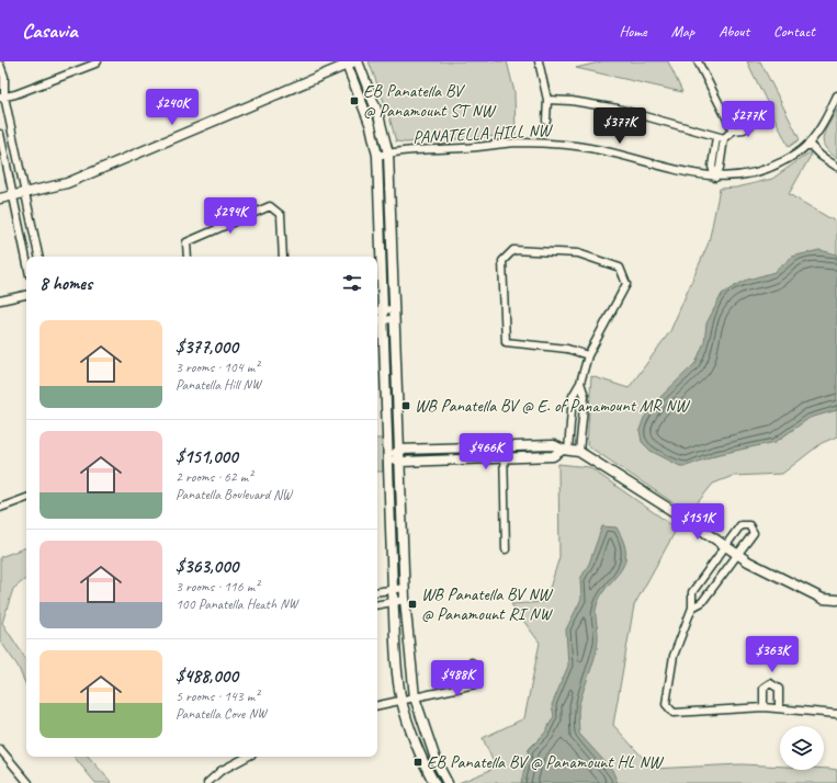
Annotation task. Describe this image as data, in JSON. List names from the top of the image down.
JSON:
{
  "streets": {
    "street": ["PANATELLA HILL NW"]
  },
  "places": {
    "transit": [
      "EB Panatella BV @ Panamount ST NW",
      "WB Panatella BV @ E. of Panamount MR NW",
      "WB Panatella BV NW @ Panamount RI NW",
      "EB Panatella BV @ Panamount HL NW"
    ]
  },
  "page": {
    "header": "Casavia",
    "nav": [
      "Home",
      "Map",
      "About",
      "Contact"
    ],
    "price": [
      "$240K",
      "$277K",
      "$377K",
      "$294K",
      "$466K",
      "$151K",
      "$363K",
      "$488K"
    ],
    "heading": "8 homes",
    "list": [
      {
        "name": "$377,000",
        "note": "3 rooms · 104 m² · Panatella Hill NW"
      },
      {
        "name": "$151,000",
        "note": "2 rooms · 62 m² · Panatella Boulevard NW"
      },
      {
        "name": "$363,000",
        "note": "3 rooms · 116 m² · 100 Panatella Heath NW"
      },
      {
        "name": "$488,000",
        "note": "5 rooms · 143 m² · Panatella Cove NW"
      }
    ]
  }
}
